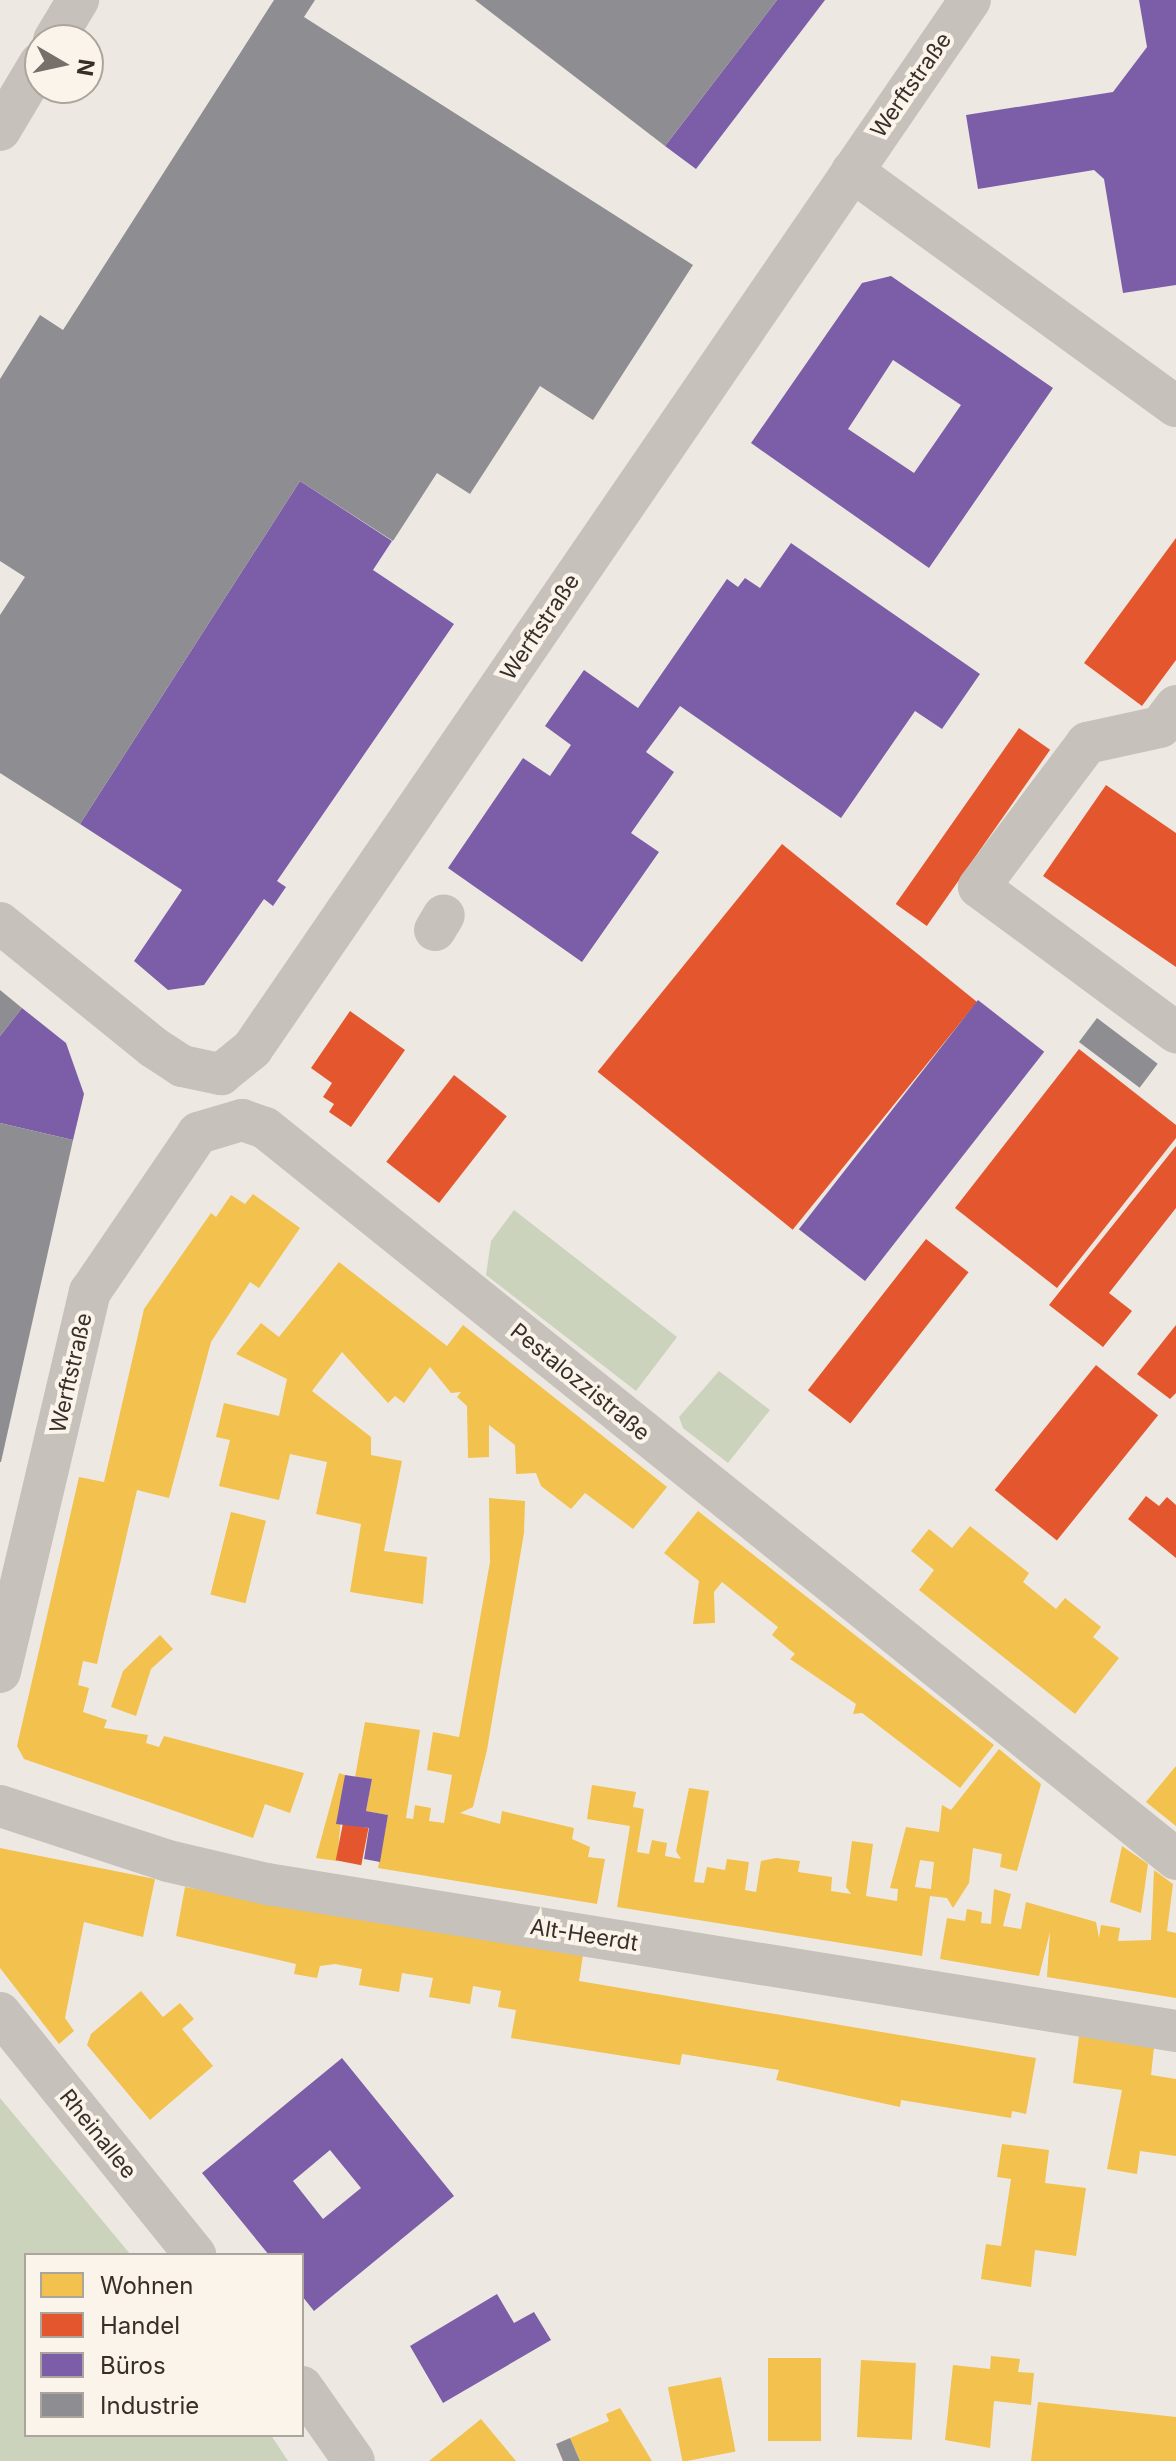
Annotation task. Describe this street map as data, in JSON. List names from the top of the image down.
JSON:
{
  "streets": {
    "street": [
      "Werftstraße",
      "Pestalozzistraße",
      "Alt-Heerdt",
      "Rheinallee"
    ]
  },
  "crossings": [
    ["Werftstraße", "Pestalozzistraße"]
  ],
  "legend": [
    "Wohnen",
    "Handel",
    "Büros",
    "Industrie"
  ],
  "north": "right"
}
